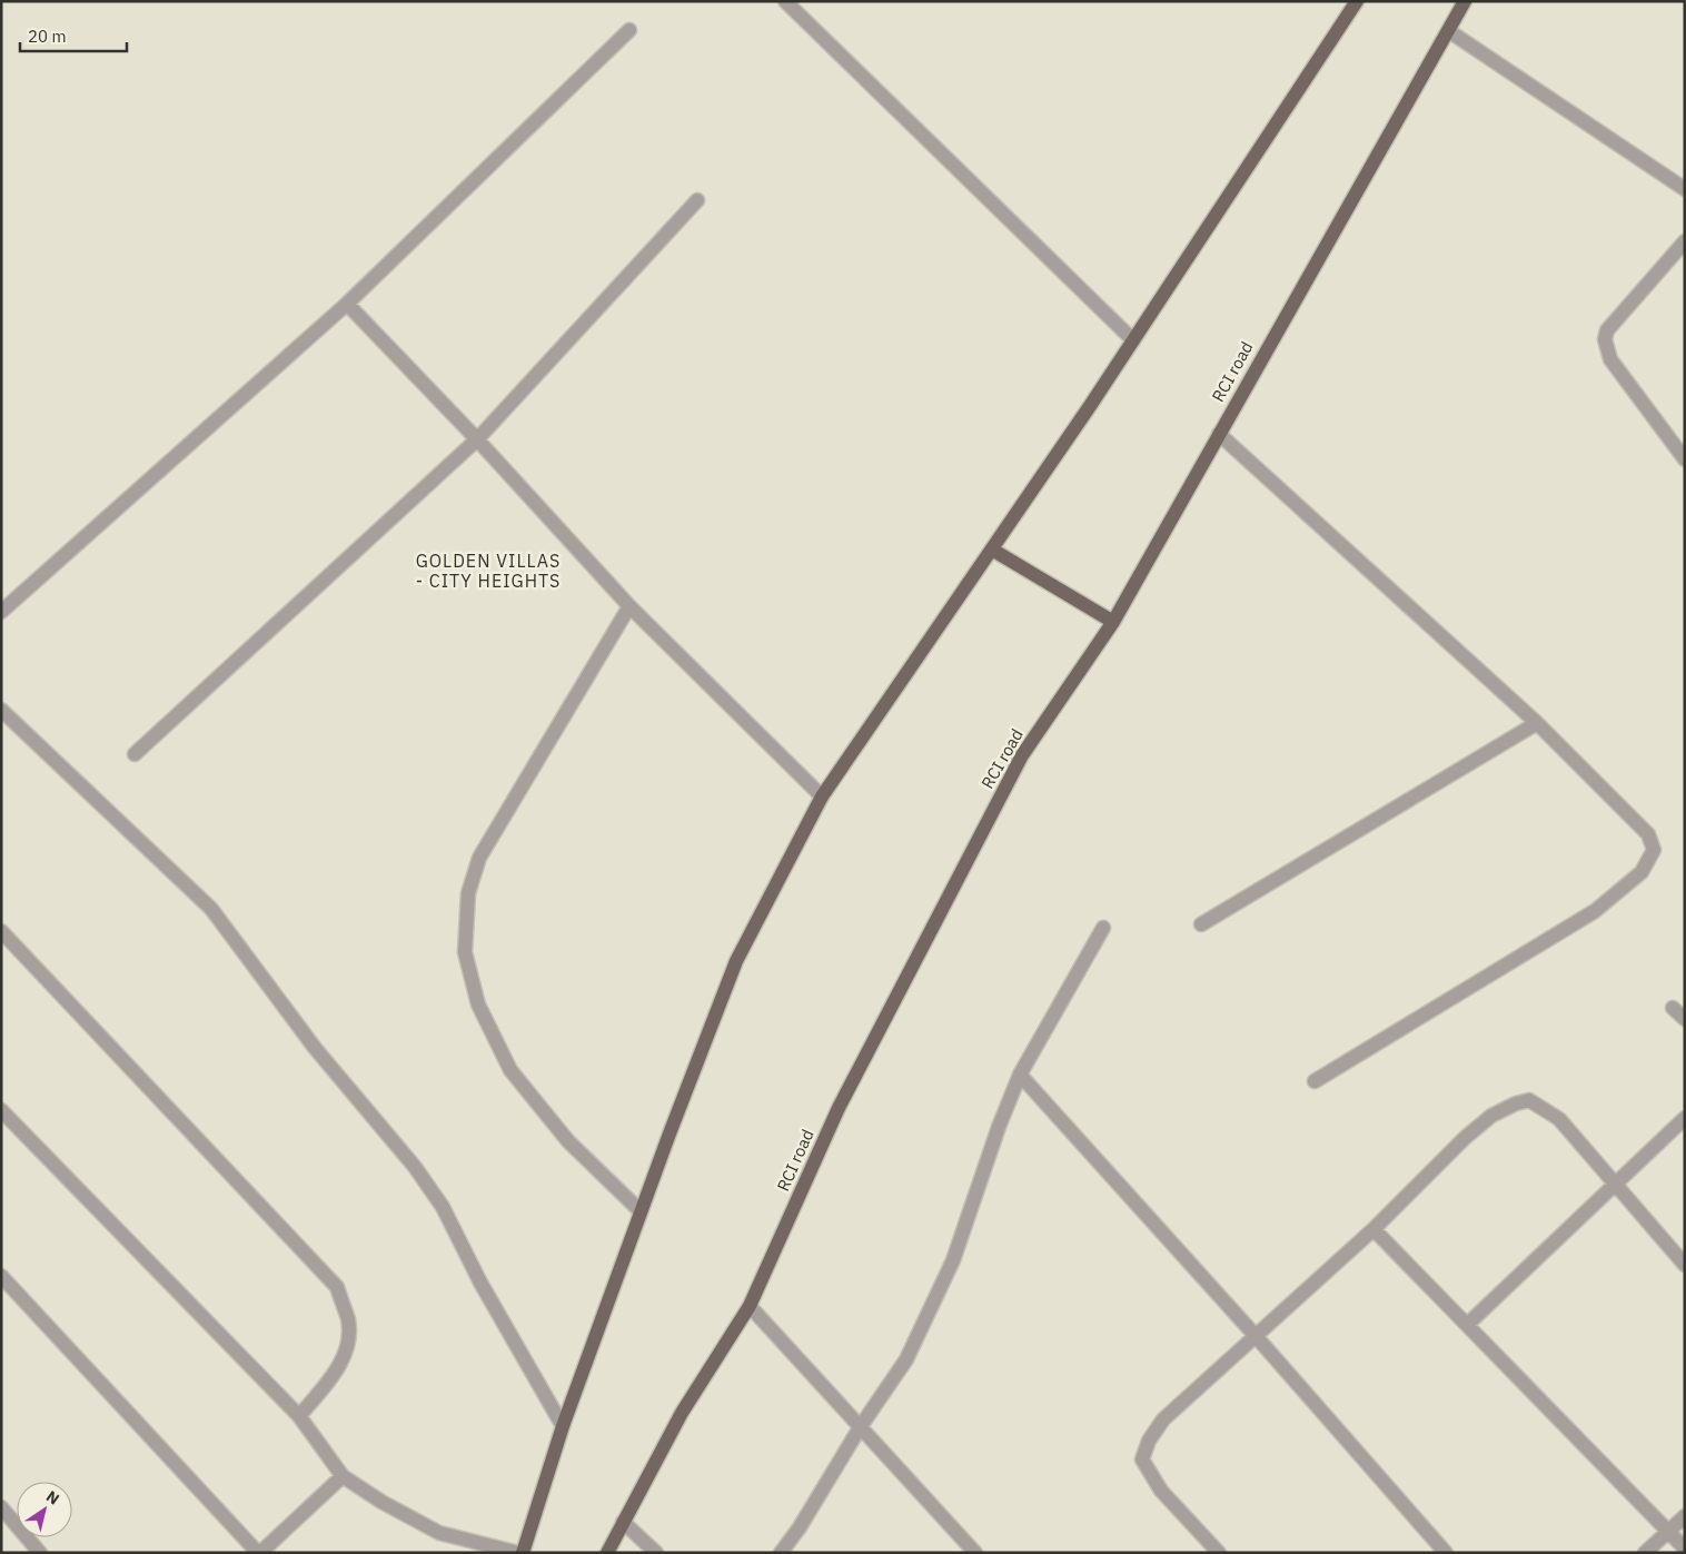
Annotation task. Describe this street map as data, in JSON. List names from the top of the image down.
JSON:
{
  "streets": {
    "main road": ["RCI road"]
  },
  "districts": ["GOLDEN VILLAS - CITY HEIGHTS"],
  "scale_bar": "20 m",
  "north": "top right"
}
